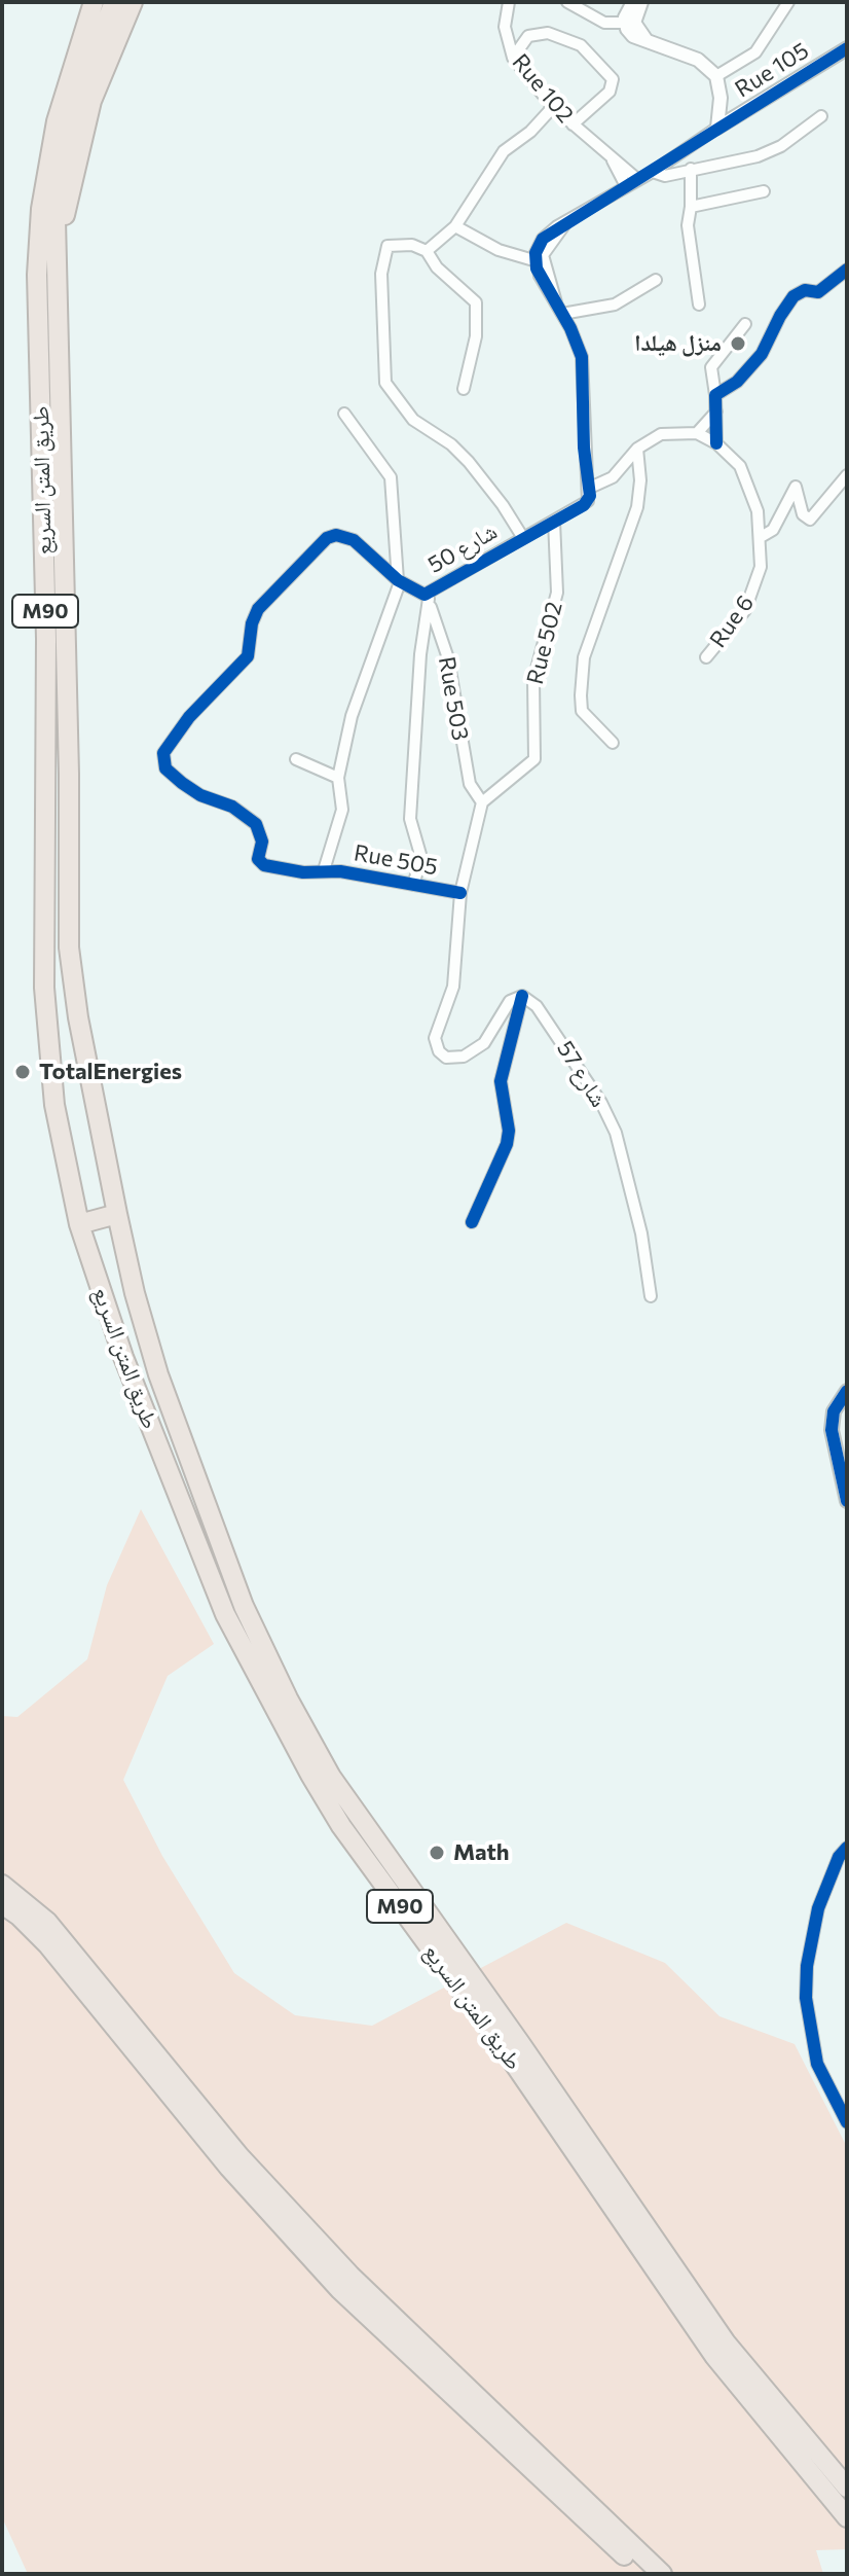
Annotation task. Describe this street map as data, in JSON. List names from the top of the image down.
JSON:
{
  "streets": {
    "highway": ["طريق المتن السريع", "M90"],
    "street": [
      "Rue 105",
      "Rue 102",
      "شارع 50",
      "Rue 6",
      "Rue 502",
      "Rue 503",
      "Rue 505",
      "شارع 57"
    ]
  },
  "crossings": [
    ["شارع 50", "Rue 502"],
    ["شارع 50", "Rue 503"],
    ["شارع 50", "Rue 505"],
    ["Rue 502", "Rue 503"]
  ],
  "places": ["منزل هيلدا", "TotalEnergies", "Math"]
}
